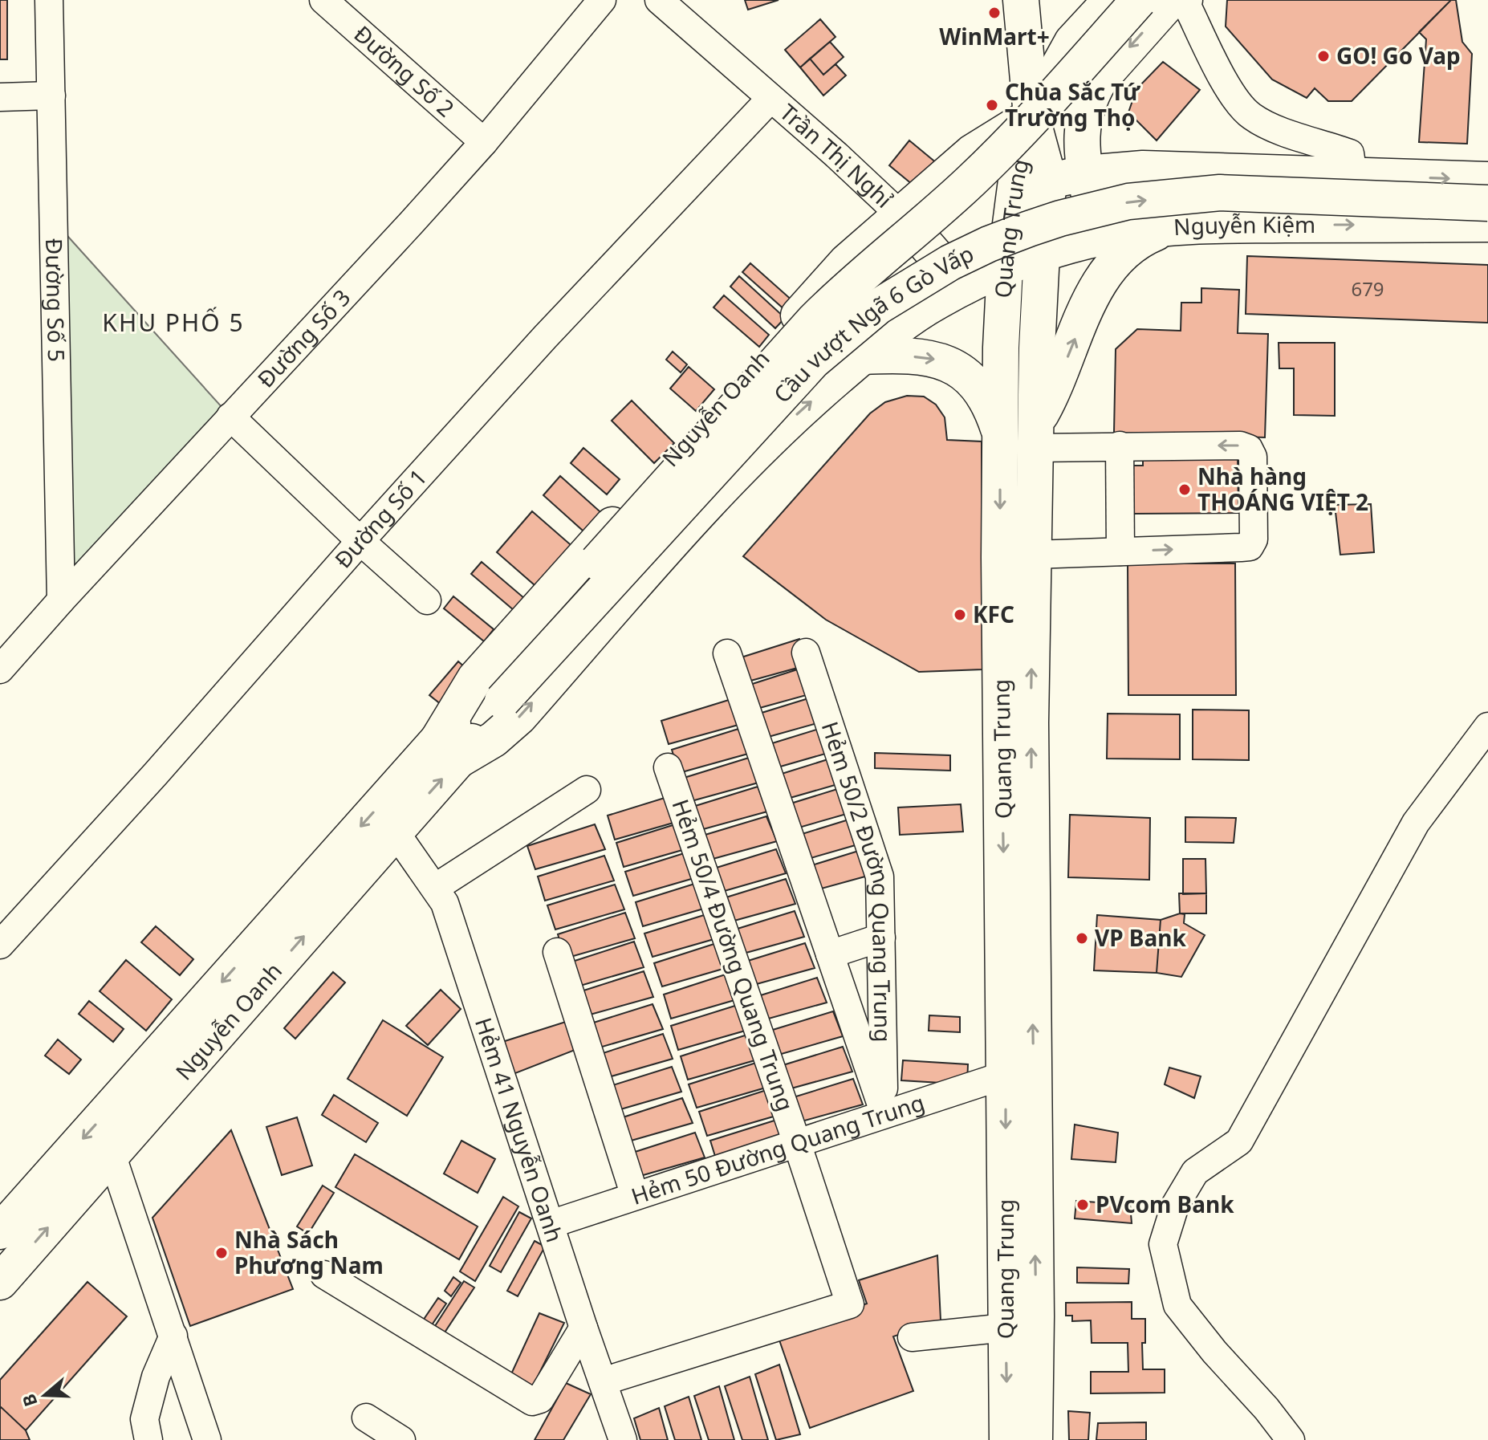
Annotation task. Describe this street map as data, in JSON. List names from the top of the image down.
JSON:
{
  "streets": {
    "main road": [
      "Nguyễn Kiệm",
      "Quang Trung",
      "Cầu vượt Ngã 6 Gò Vấp",
      "Nguyễn Oanh"
    ],
    "street": [
      "Đường Số 2",
      "Trần Thị Nghỉ",
      "Đường Số 5",
      "Đường Số 3",
      "Đường Số 1",
      "Hẻm 50/2 Đường Quang Trung",
      "Hẻm 50/4 Đường Quang Trung",
      "Hẻm 41 Nguyễn Oanh",
      "Hẻm 50 Đường Quang Trung"
    ]
  },
  "crossings": [
    ["Đường Số 2", "Đường Số 3"],
    ["Trần Thị Nghỉ", "Nguyễn Oanh"],
    ["Trần Thị Nghỉ", "Đường Số 1"],
    ["Nguyễn Kiệm", "Quang Trung"],
    ["Nguyễn Kiệm", "Nguyễn Oanh"],
    ["Quang Trung", "Nguyễn Oanh"],
    ["Quang Trung", "Hẻm 50 Đường Quang Trung"],
    ["Đường Số 5", "Đường Số 3"],
    ["Cầu vượt Ngã 6 Gò Vấp", "Nguyễn Oanh"],
    ["Nguyễn Oanh", "Hẻm 41 Nguyễn Oanh"],
    ["Hẻm 50/2 Đường Quang Trung", "Hẻm 50 Đường Quang Trung"],
    ["Hẻm 50/4 Đường Quang Trung", "Hẻm 41 Nguyễn Oanh"],
    ["Hẻm 50/4 Đường Quang Trung", "Hẻm 50 Đường Quang Trung"],
    ["Hẻm 41 Nguyễn Oanh", "Hẻm 50 Đường Quang Trung"]
  ],
  "districts": ["KHU PHỐ 5"],
  "places": [
    "WinMart+",
    "GO! Go Vap",
    "Chùa Sắc Tứ Trường Thọ",
    "Nhà hàng THOÁNG VIỆT 2",
    "KFC",
    "VP Bank",
    "PVcom Bank",
    "Nhà Sách Phương Nam"
  ],
  "house_numbers": ["679"],
  "north": "left"
}
